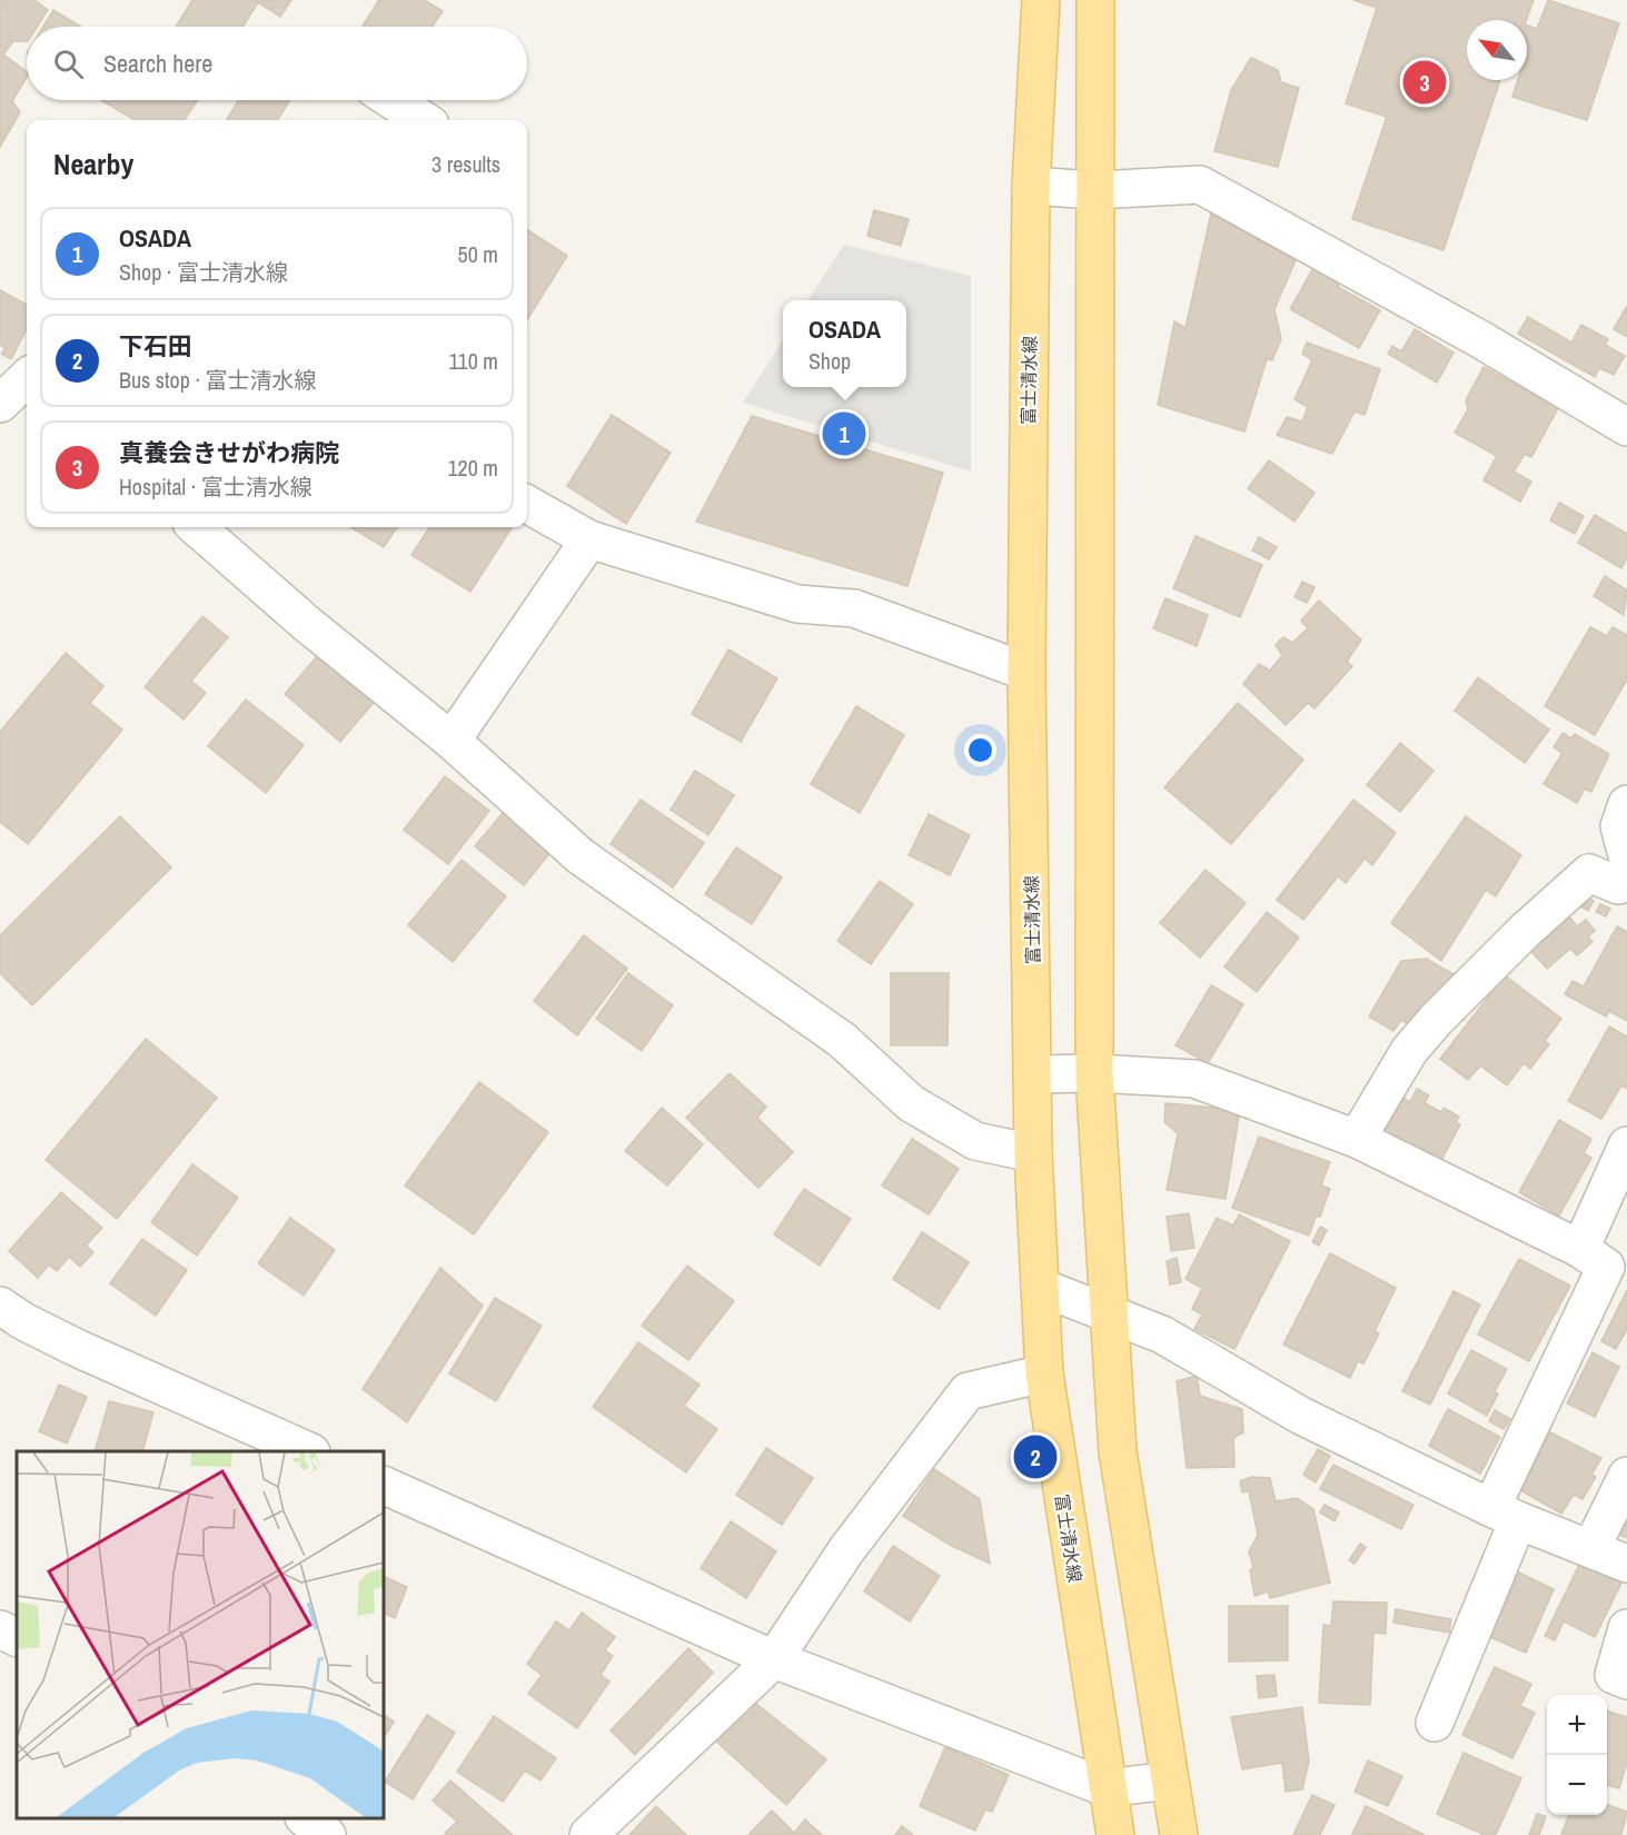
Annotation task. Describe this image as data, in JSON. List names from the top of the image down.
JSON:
{
  "streets": {
    "main road": ["富士清水線"]
  },
  "north": "top left",
  "page": {
    "search": "Search here",
    "pins": ["3", "1", "2"],
    "heading": ["Nearby", "3 results"],
    "list": [
      {
        "mark": "1",
        "name": "OSADA",
        "note": "Shop · 富士清水線",
        "value": "50 m"
      },
      {
        "mark": "2",
        "name": "下石田",
        "note": "Bus stop · 富士清水線",
        "value": "110 m"
      },
      {
        "mark": "3",
        "name": "真養会きせがわ病院",
        "note": "Hospital · 富士清水線",
        "value": "120 m"
      }
    ],
    "popup": ["OSADA", "Shop"],
    "map_buttons": ["+", "−"]
  }
}
